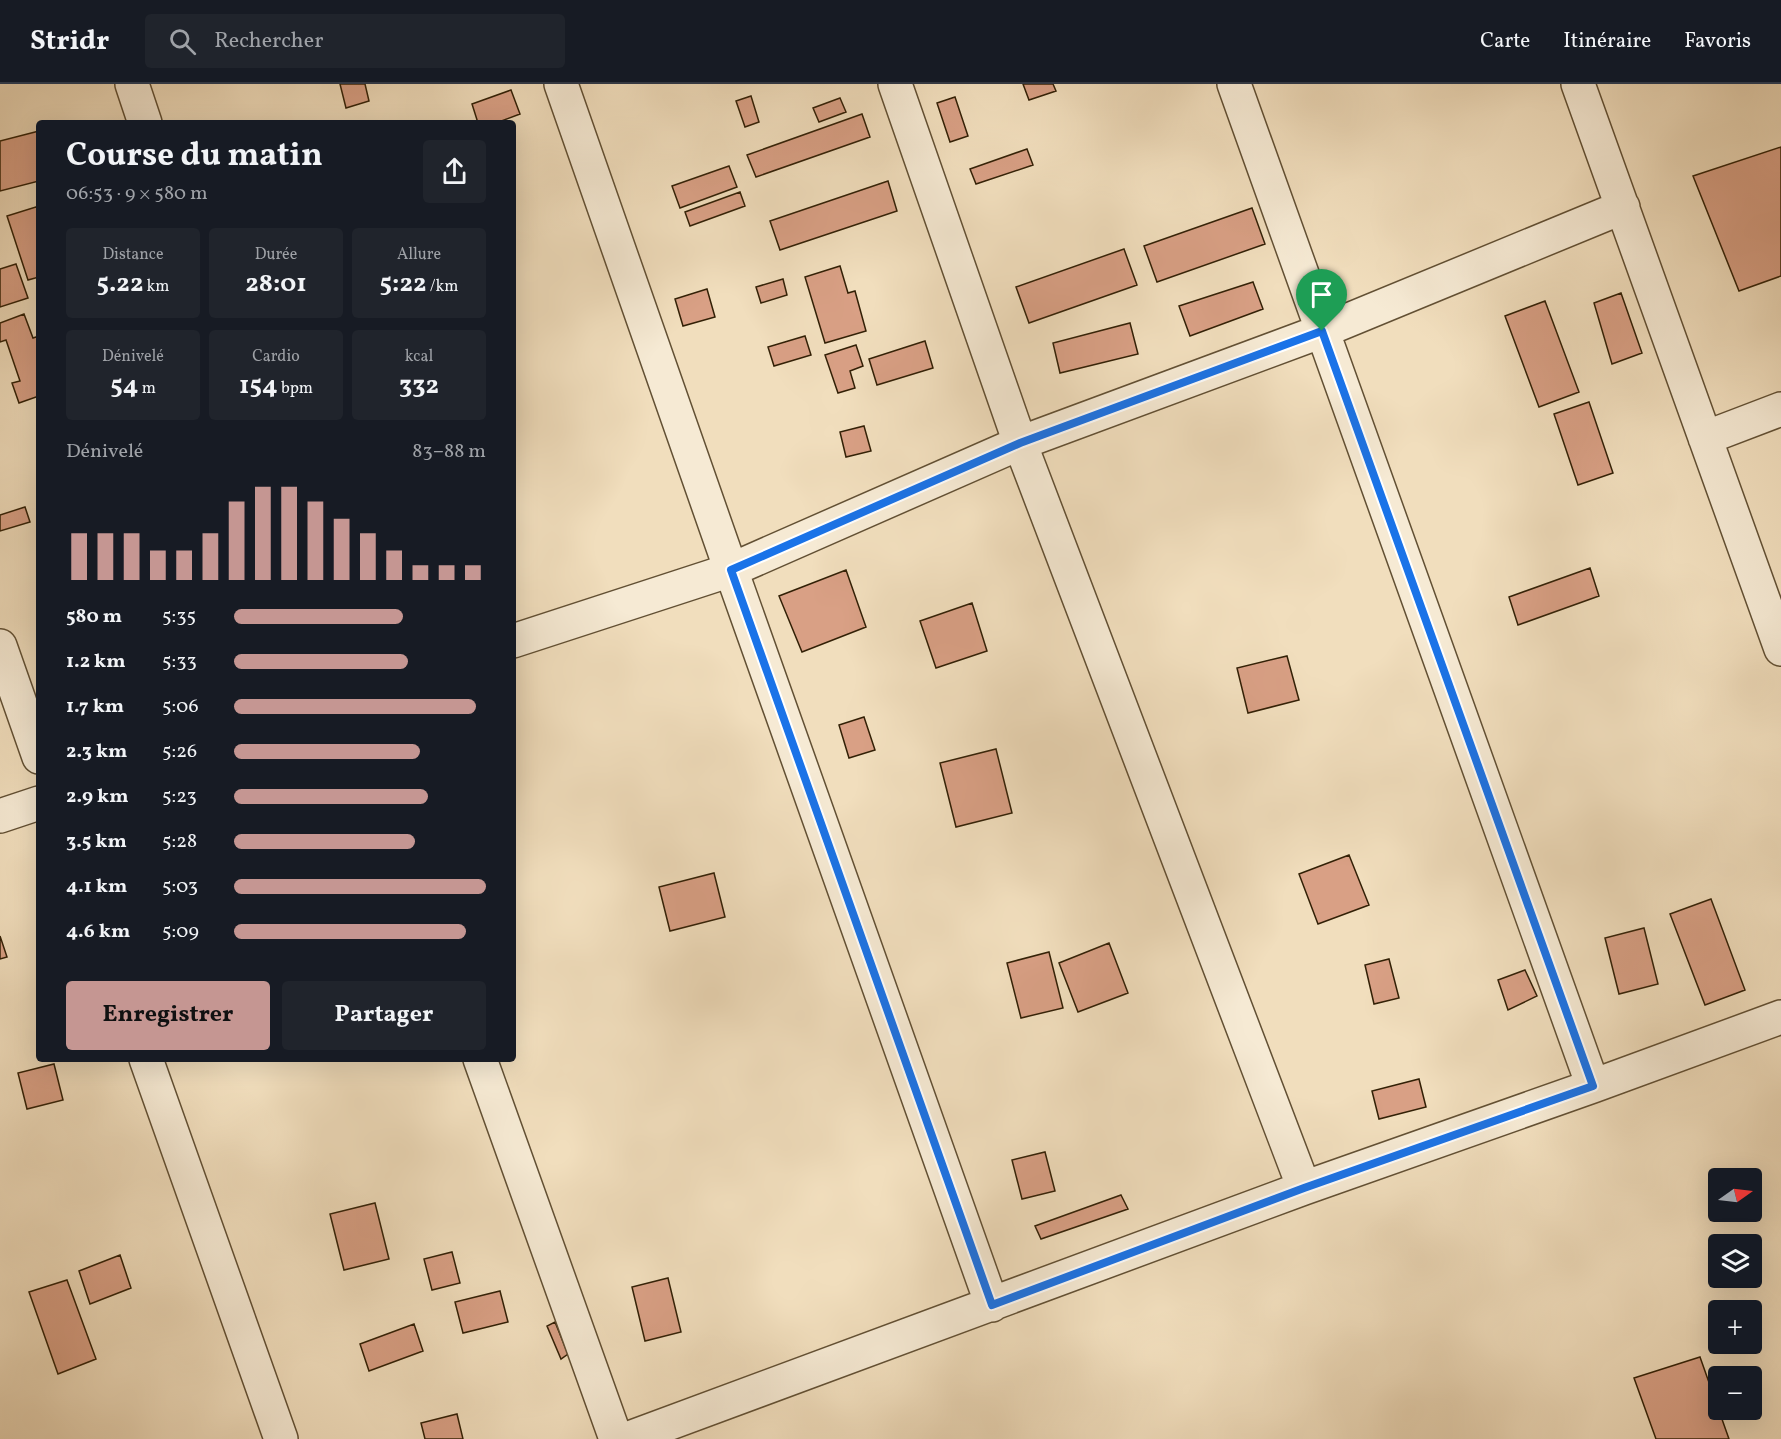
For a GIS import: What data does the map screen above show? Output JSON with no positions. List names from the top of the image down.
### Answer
{
  "north": "right",
  "page": {
    "header": "Stridr",
    "search": "Rechercher",
    "nav": ["Carte", "Itinéraire", "Favoris"],
    "heading": ["Course du matin", "06:53 · 9 × 580 m"],
    "stats": [
      ["Distance", "5.22 km"],
      ["Durée", "28:01"],
      ["Allure", "5:22 /km"],
      ["Dénivelé", "54 m"],
      ["Cardio", "154 bpm"],
      ["kcal", "332"]
    ],
    "chart": ["Dénivelé", "83–88 m"],
    "list": [
      {
        "name": "580 m",
        "note": "5:35"
      },
      {
        "name": "1.2 km",
        "note": "5:33"
      },
      {
        "name": "1.7 km",
        "note": "5:06"
      },
      {
        "name": "2.3 km",
        "note": "5:26"
      },
      {
        "name": "2.9 km",
        "note": "5:23"
      },
      {
        "name": "3.5 km",
        "note": "5:28"
      },
      {
        "name": "4.1 km",
        "note": "5:03"
      },
      {
        "name": "4.6 km",
        "note": "5:09"
      }
    ],
    "buttons": ["Enregistrer", "Partager"],
    "map_buttons": ["+", "−"]
  }
}
